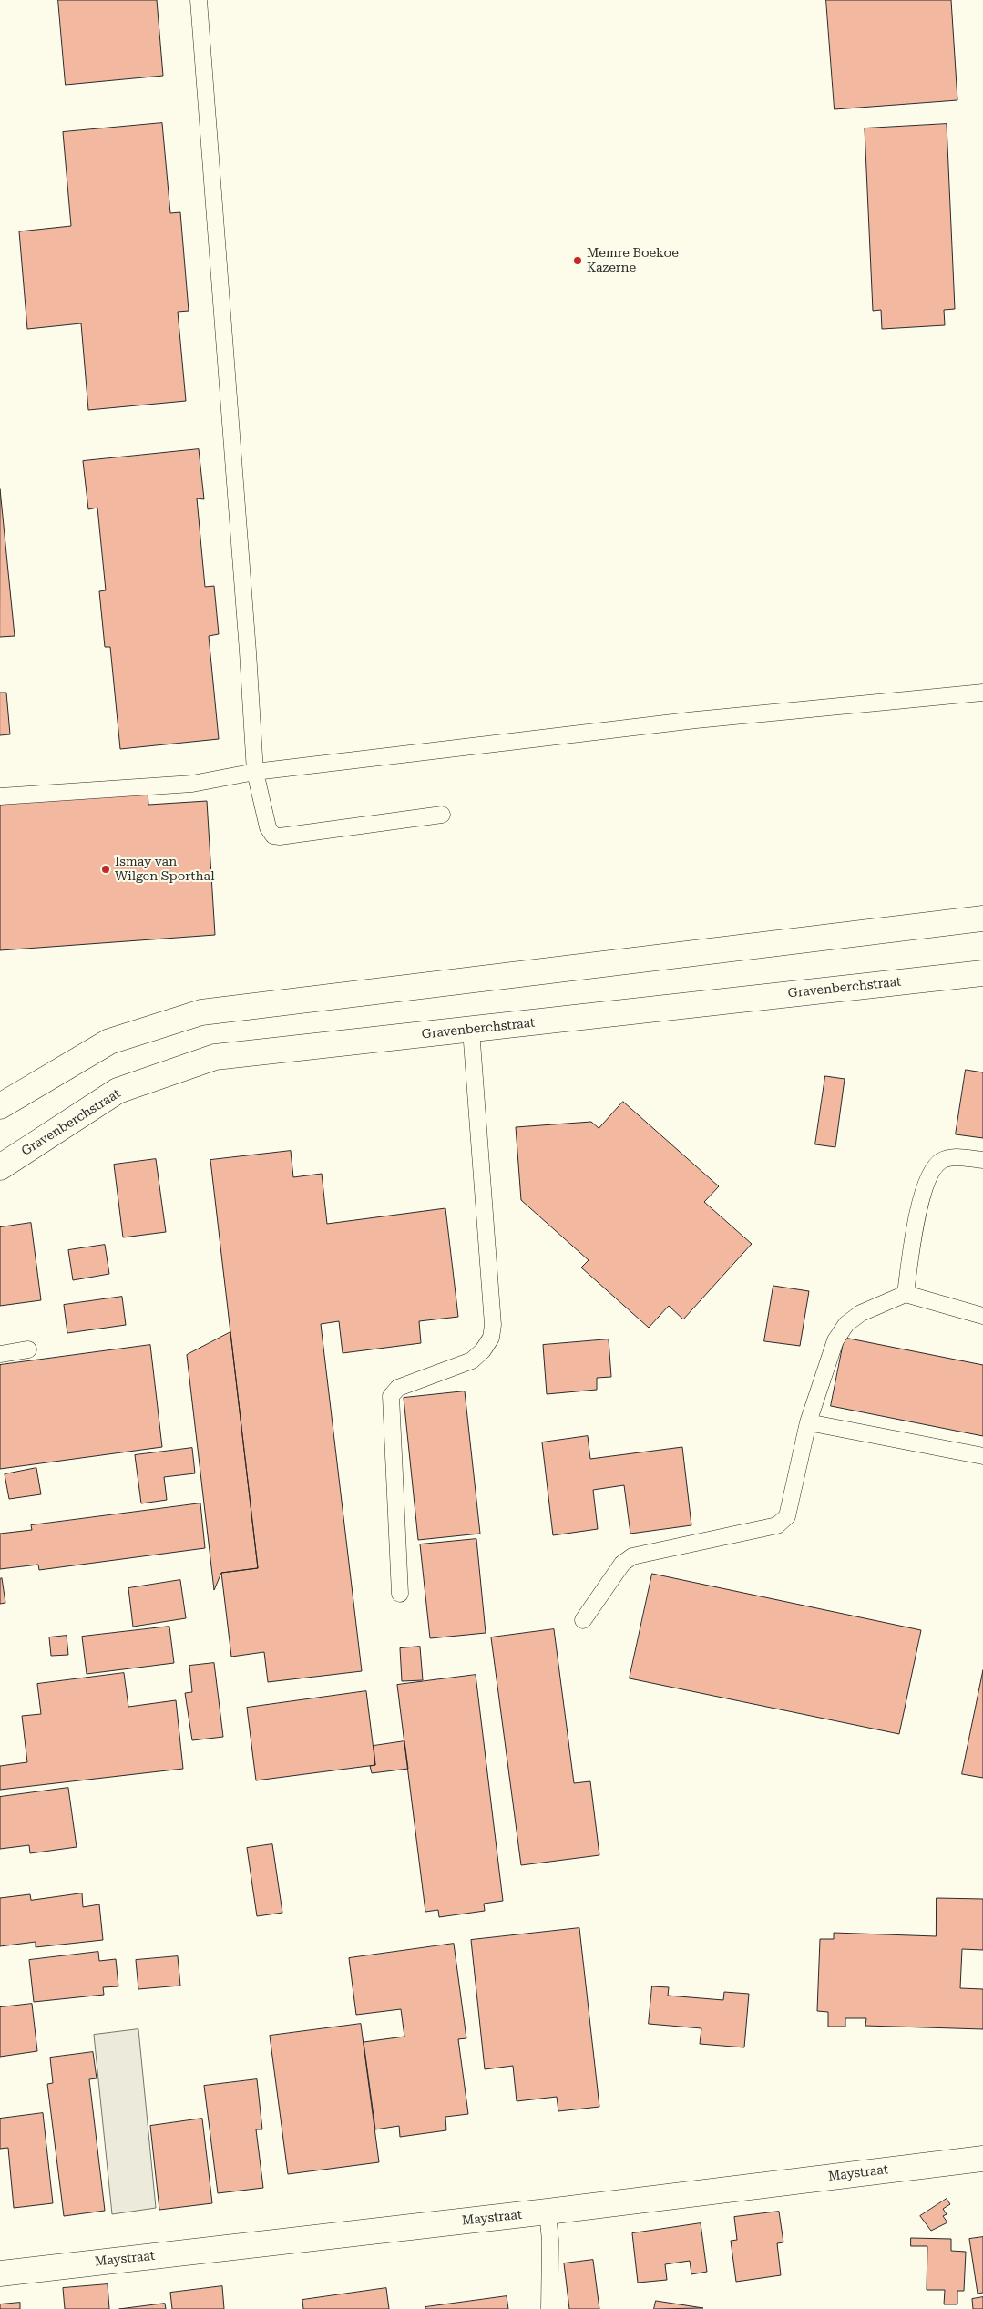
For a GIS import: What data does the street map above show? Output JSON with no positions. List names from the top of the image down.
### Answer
{
  "streets": {
    "street": ["Gravenberchstraat", "Maystraat"]
  },
  "places": ["Memre Boekoe Kazerne", "Ismay van Wilgen Sporthal"]
}
